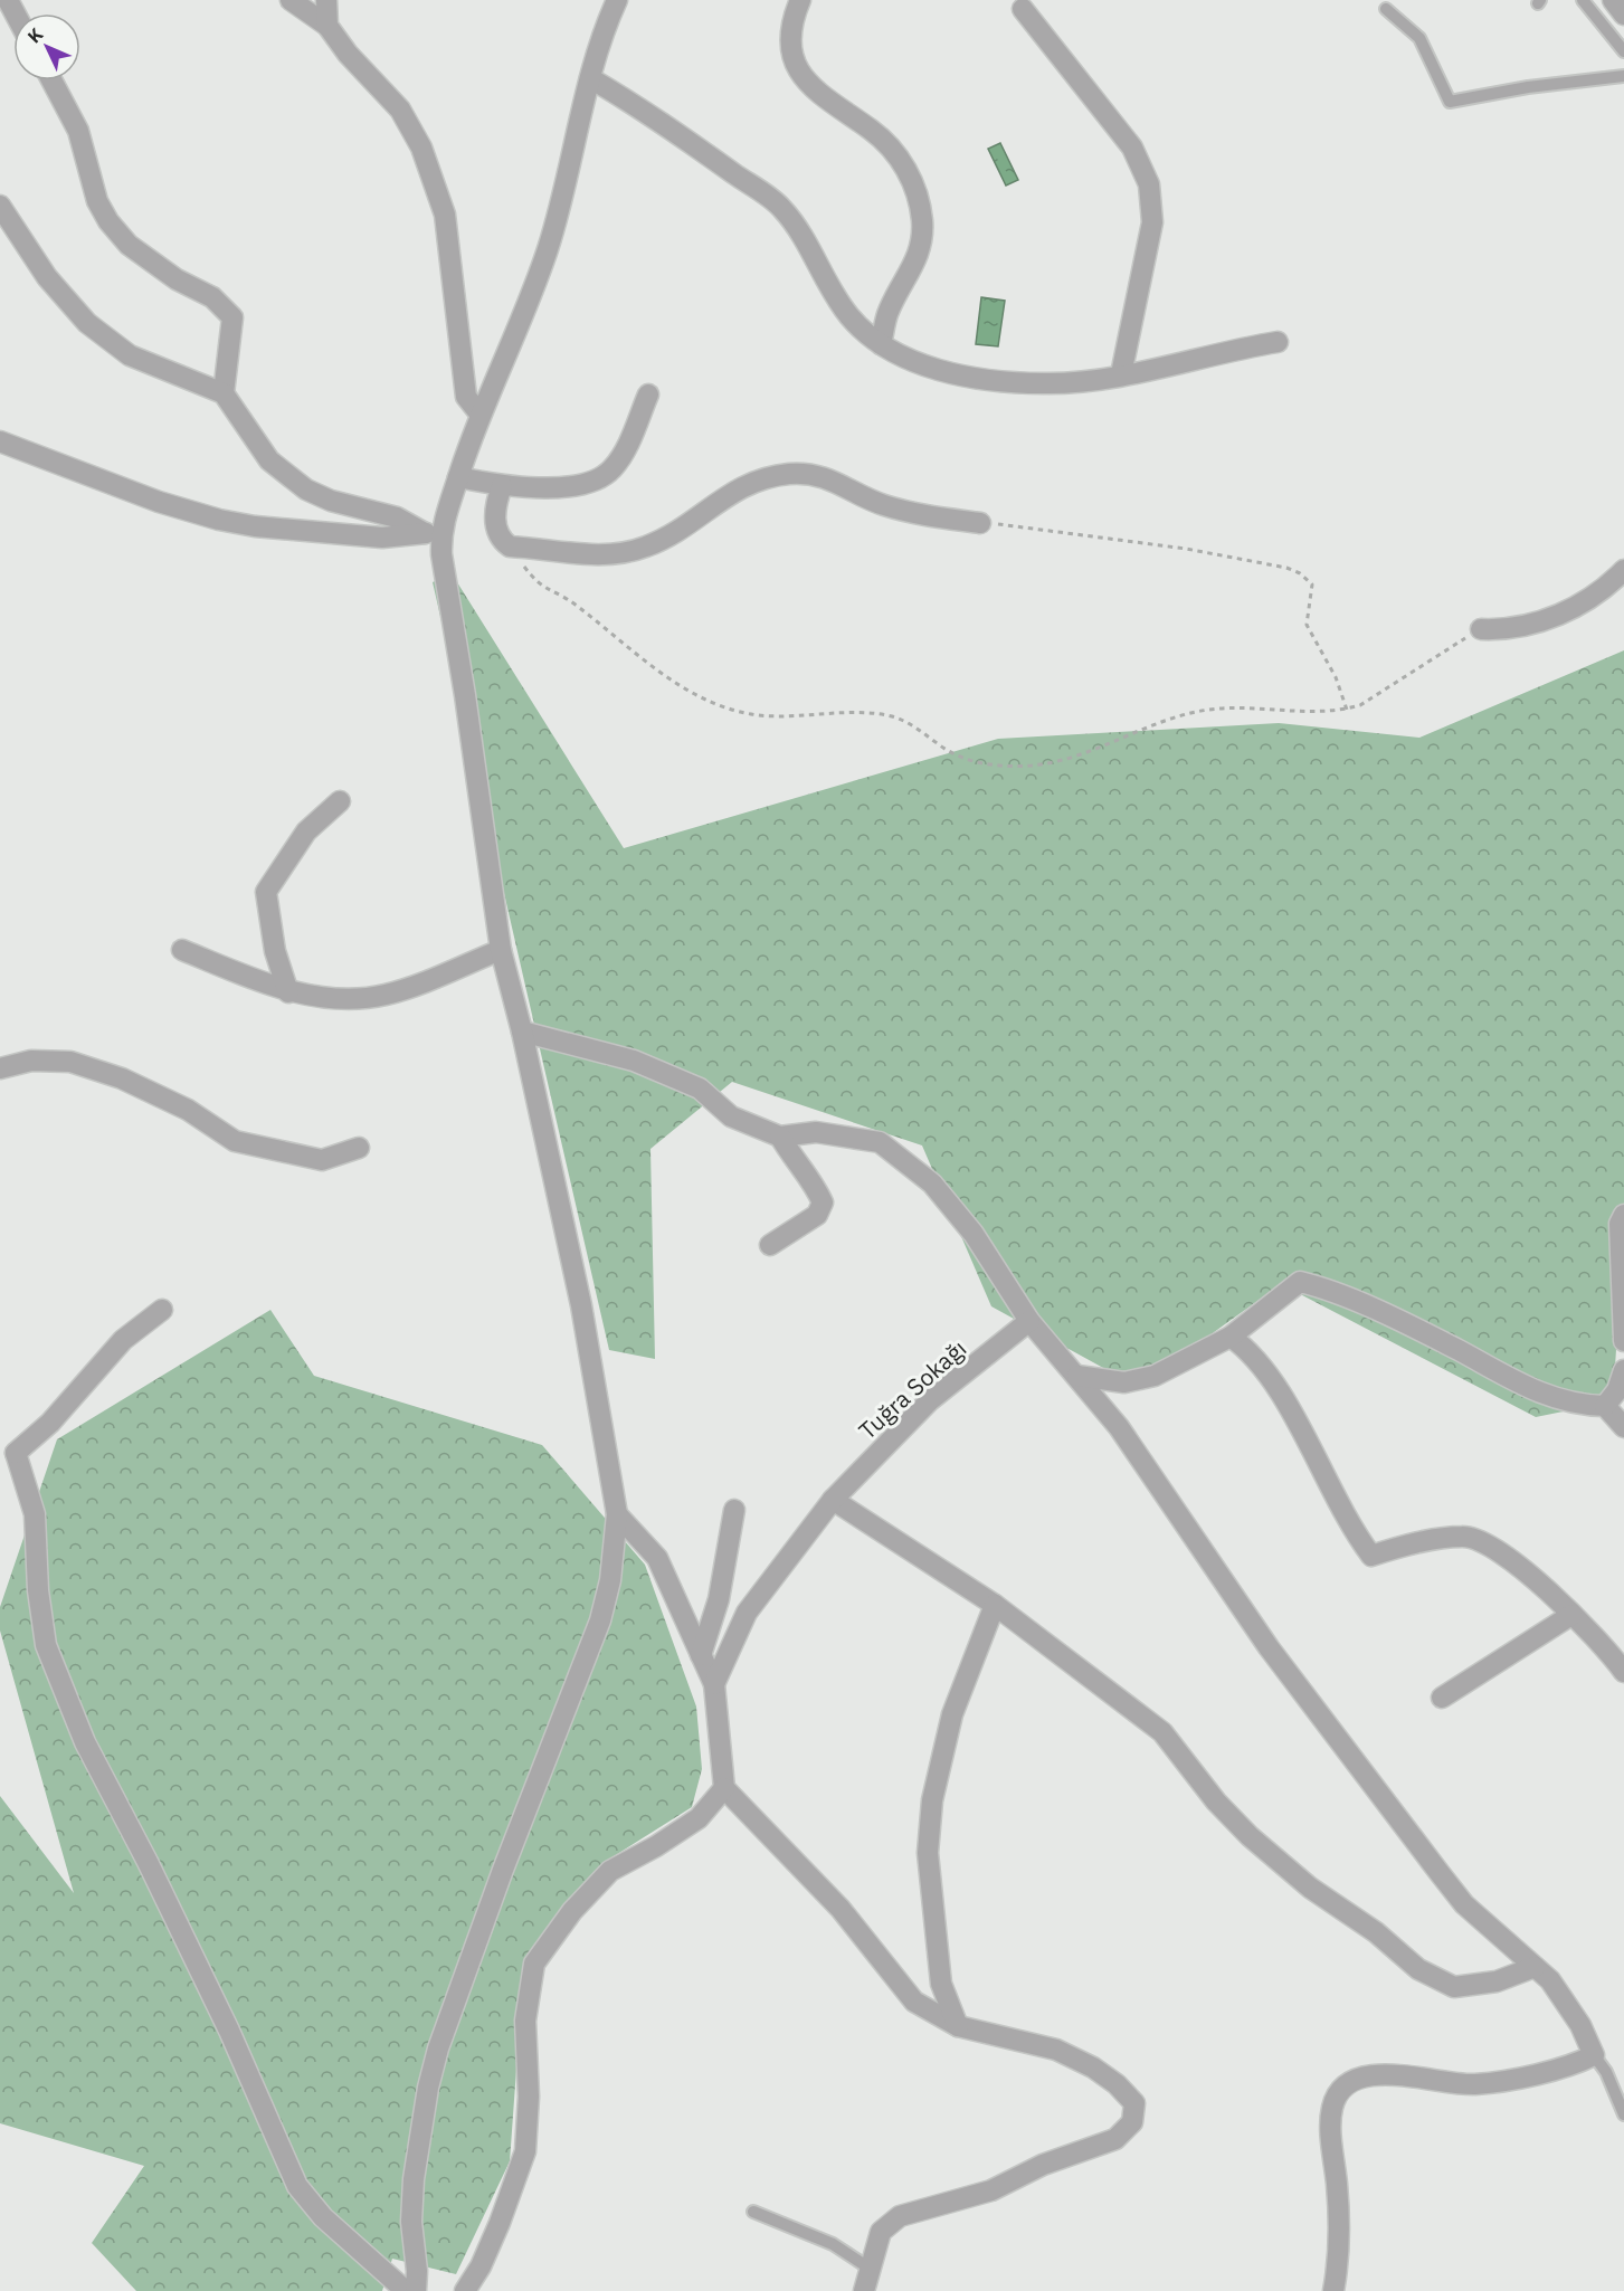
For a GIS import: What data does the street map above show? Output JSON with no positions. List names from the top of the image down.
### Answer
{
  "streets": {
    "street": ["Tuğra Sokağı"]
  },
  "north": "top left"
}
